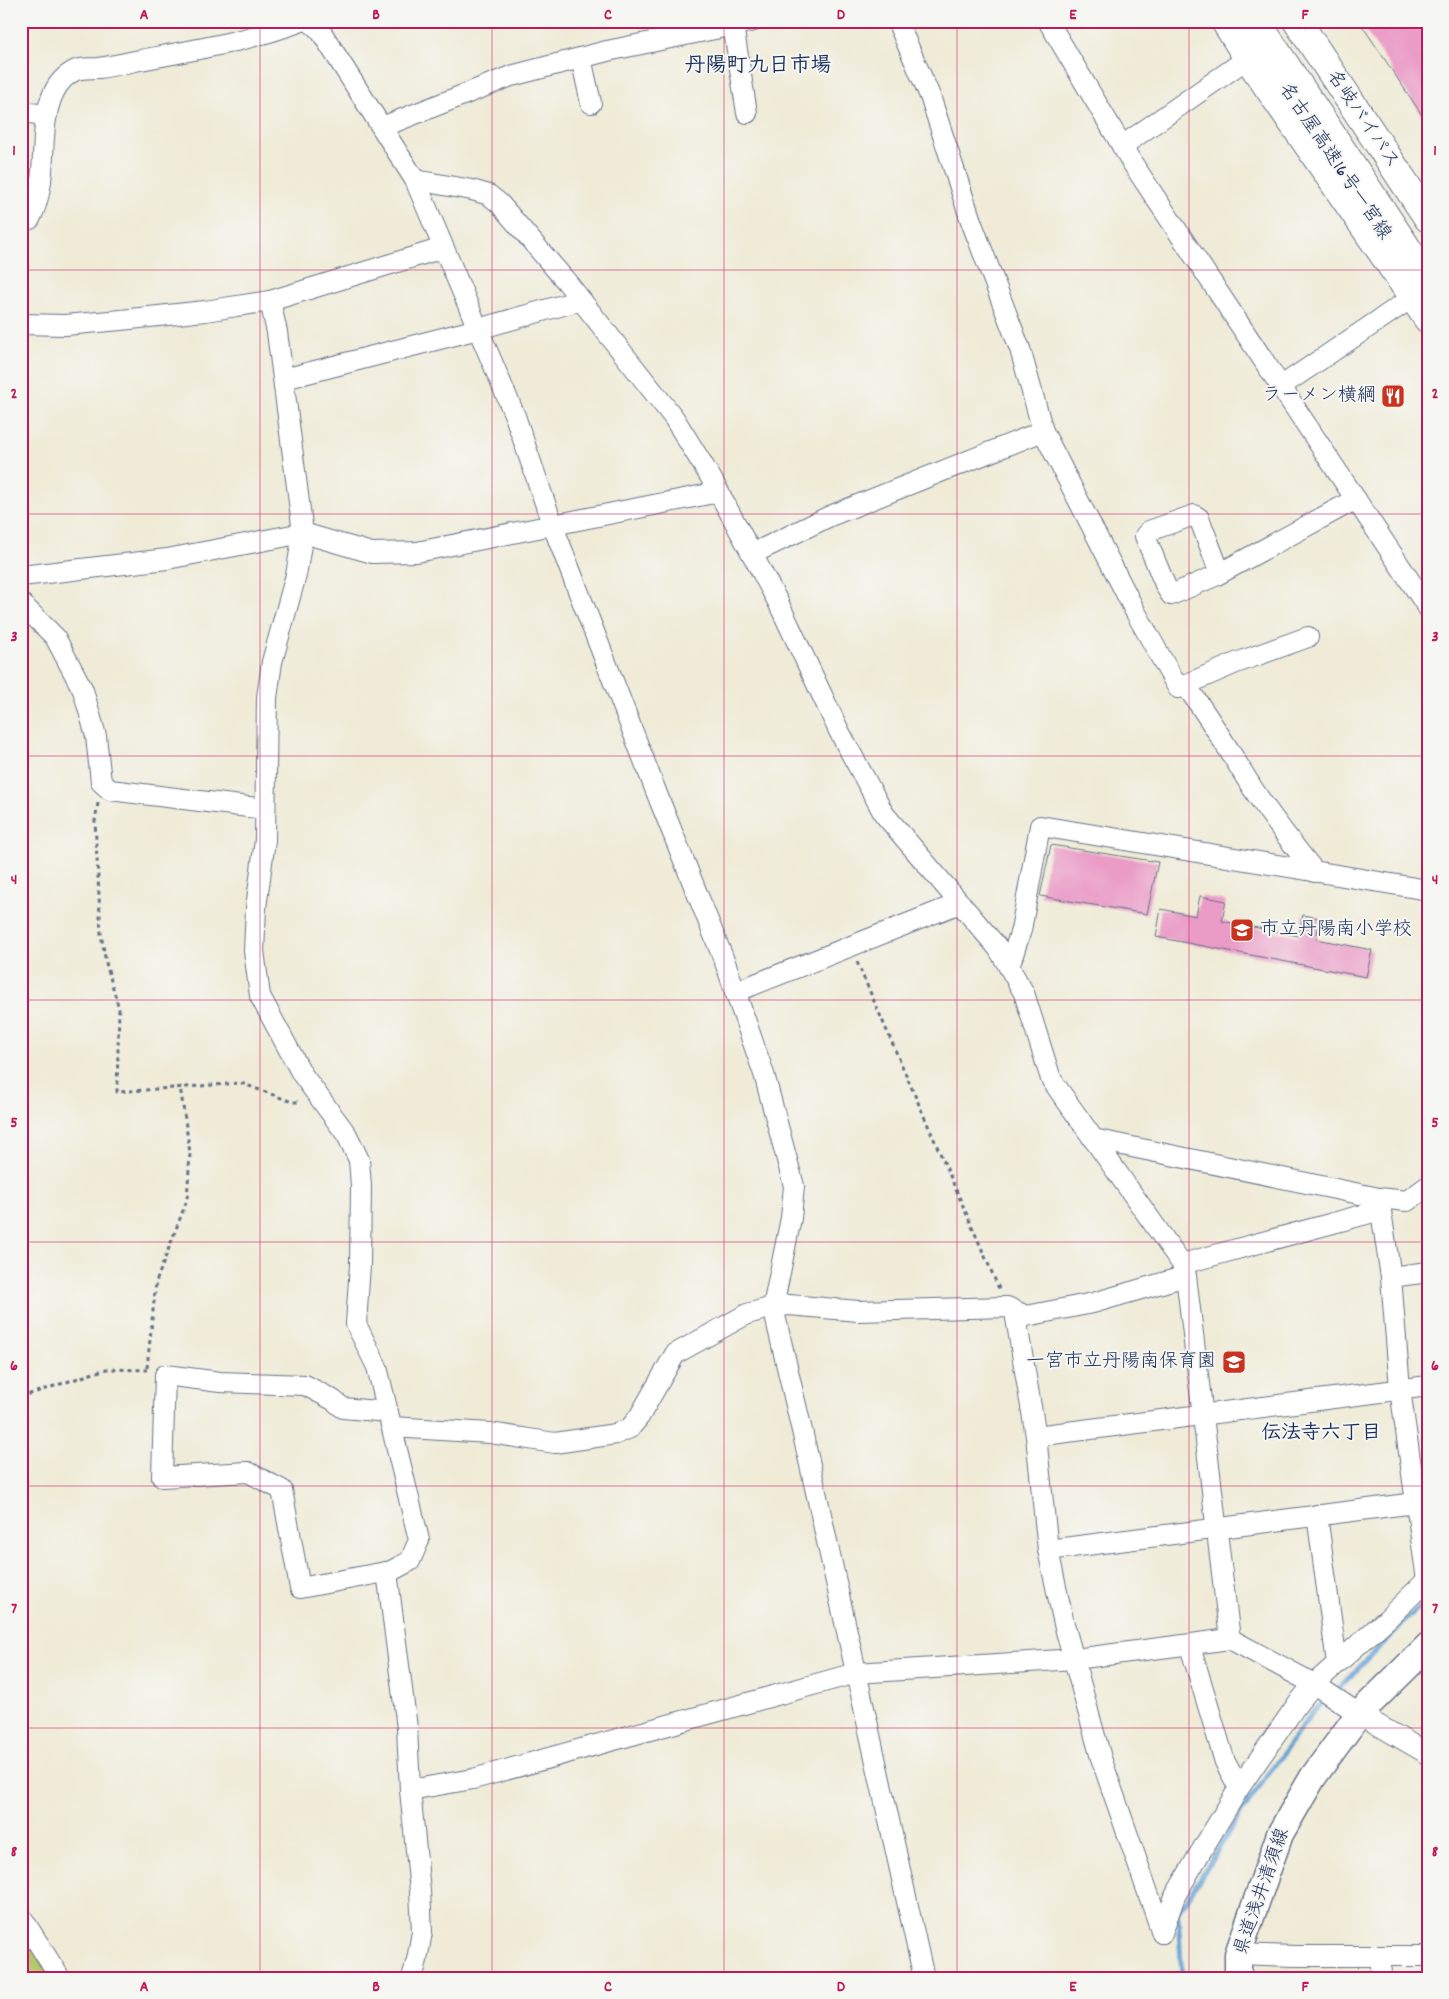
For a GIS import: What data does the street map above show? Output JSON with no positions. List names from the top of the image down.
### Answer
{
  "streets": {
    "highway": ["名岐バイパス", "名古屋高速16号一宮線"],
    "main road": ["県道浅井清須線"]
  },
  "districts": ["丹陽町九日市場", "伝法寺六丁目"],
  "places": {
    "restaurant": ["ラーメン横綱"],
    "school or university": ["市立丹陽南小学校", "一宮市立丹陽南保育園"]
  },
  "grid": {
    "columns": [
      "A",
      "B",
      "C",
      "D",
      "E",
      "F"
    ],
    "rows": [
      "1",
      "2",
      "3",
      "4",
      "5",
      "6",
      "7",
      "8"
    ]
  }
}
